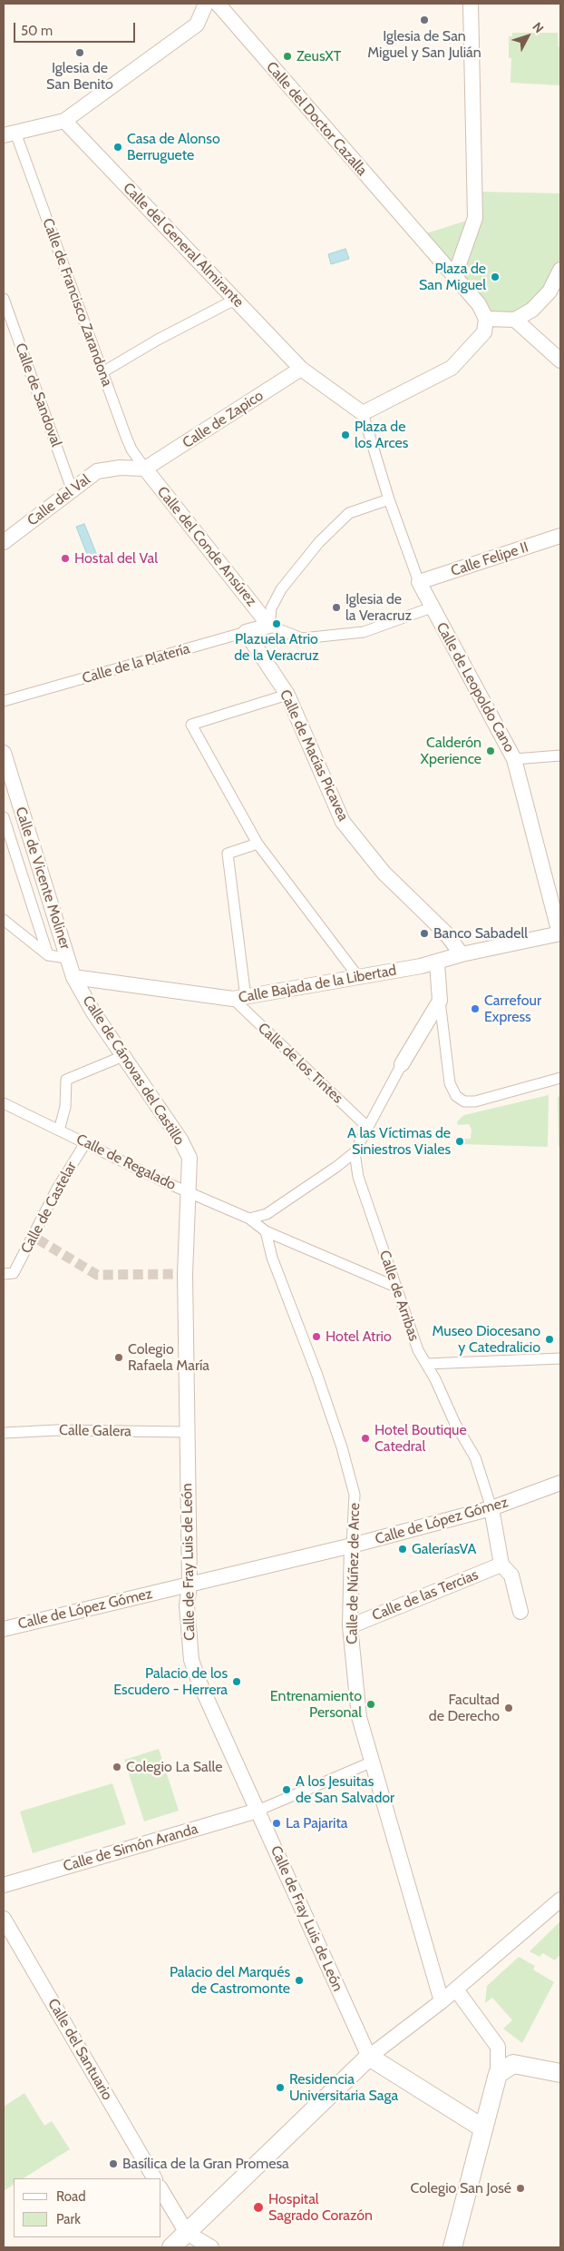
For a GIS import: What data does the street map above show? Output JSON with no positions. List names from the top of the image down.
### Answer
{
  "streets": {
    "street": [
      "Calle del Doctor Cazalla",
      "Calle del General Almirante",
      "Calle de Francisco Zarandona",
      "Calle de Sandoval",
      "Calle de Zapico",
      "Calle del Val",
      "Calle del Conde Ansúrez",
      "Calle Felipe II",
      "Calle de la Platería",
      "Calle de Leopoldo Cano",
      "Calle de Macías Picavea",
      "Calle de Vicente Moliner",
      "Calle Bajada de la Libertad",
      "Calle de los Tintes",
      "Calle de Cánovas del Castillo",
      "Calle de Regalado",
      "Calle de Castelar",
      "Calle de Arribas",
      "Calle Galera",
      "Calle de López Gómez",
      "Calle de Fray Luis de León",
      "Calle de Núñez de Arce",
      "Calle de las Tercias",
      "Calle de Simón Aranda",
      "Calle del Santuario"
    ]
  },
  "crossings": [
    ["Calle del General Almirante", "Calle de Zapico"],
    ["Calle de Francisco Zarandona", "Calle de Zapico"],
    ["Calle de Francisco Zarandona", "Calle del Val"],
    ["Calle de Francisco Zarandona", "Calle del Conde Ansúrez"],
    ["Calle de Sandoval", "Calle del Val"],
    ["Calle de Zapico", "Calle del Val"],
    ["Calle de Zapico", "Calle del Conde Ansúrez"],
    ["Calle del Val", "Calle del Conde Ansúrez"],
    ["Calle del Conde Ansúrez", "Calle de la Platería"],
    ["Calle Felipe II", "Calle de Leopoldo Cano"],
    ["Calle de la Platería", "Calle de Macías Picavea"],
    ["Calle de Leopoldo Cano", "Calle Bajada de la Libertad"],
    ["Calle de Macías Picavea", "Calle Bajada de la Libertad"],
    ["Calle de Vicente Moliner", "Calle Bajada de la Libertad"],
    ["Calle de Vicente Moliner", "Calle de Cánovas del Castillo"],
    ["Calle Bajada de la Libertad", "Calle de los Tintes"],
    ["Calle Bajada de la Libertad", "Calle de Cánovas del Castillo"],
    ["Calle de Cánovas del Castillo", "Calle de Regalado"],
    ["Calle de Cánovas del Castillo", "Calle de Fray Luis de León"],
    ["Calle de Regalado", "Calle de Castelar"],
    ["Calle de Regalado", "Calle de Arribas"],
    ["Calle de Regalado", "Calle de Fray Luis de León"],
    ["Calle de Regalado", "Calle de Núñez de Arce"],
    ["Calle de Arribas", "Calle de López Gómez"],
    ["Calle Galera", "Calle de Fray Luis de León"],
    ["Calle de López Gómez", "Calle de Fray Luis de León"],
    ["Calle de López Gómez", "Calle de Núñez de Arce"],
    ["Calle de Fray Luis de León", "Calle de Simón Aranda"],
    ["Calle de Núñez de Arce", "Calle de las Tercias"]
  ],
  "places": [
    "Iglesia de San Miguel y San Julián",
    "Iglesia de San Benito",
    "ZeusXT",
    "Casa de Alonso Berruguete",
    "Plaza de San Miguel",
    "Plaza de los Arces",
    "Hostal del Val",
    "Iglesia de la Veracruz",
    "Plazuela Atrio de la Veracruz",
    "Calderón Xperience",
    "Banco Sabadell",
    "Carrefour Express",
    "A las Víctimas de Siniestros Viales",
    "Hotel Atrio",
    "Museo Diocesano y Catedralicio",
    "Colegio Rafaela María",
    "Hotel Boutique Catedral",
    "GaleríasVA",
    "Palacio de los Escudero - Herrera",
    "Entrenamiento Personal",
    "Facultad de Derecho",
    "Colegio La Salle",
    "A los Jesuitas de San Salvador",
    "La Pajarita",
    "Palacio del Marqués de Castromonte",
    "Residencia Universitaria Saga",
    "Basílica de la Gran Promesa",
    "Colegio San José",
    "Hospital Sagrado Corazón"
  ],
  "legend": ["Road", "Park"],
  "scale_bar": "50 m",
  "north": "top right"
}
